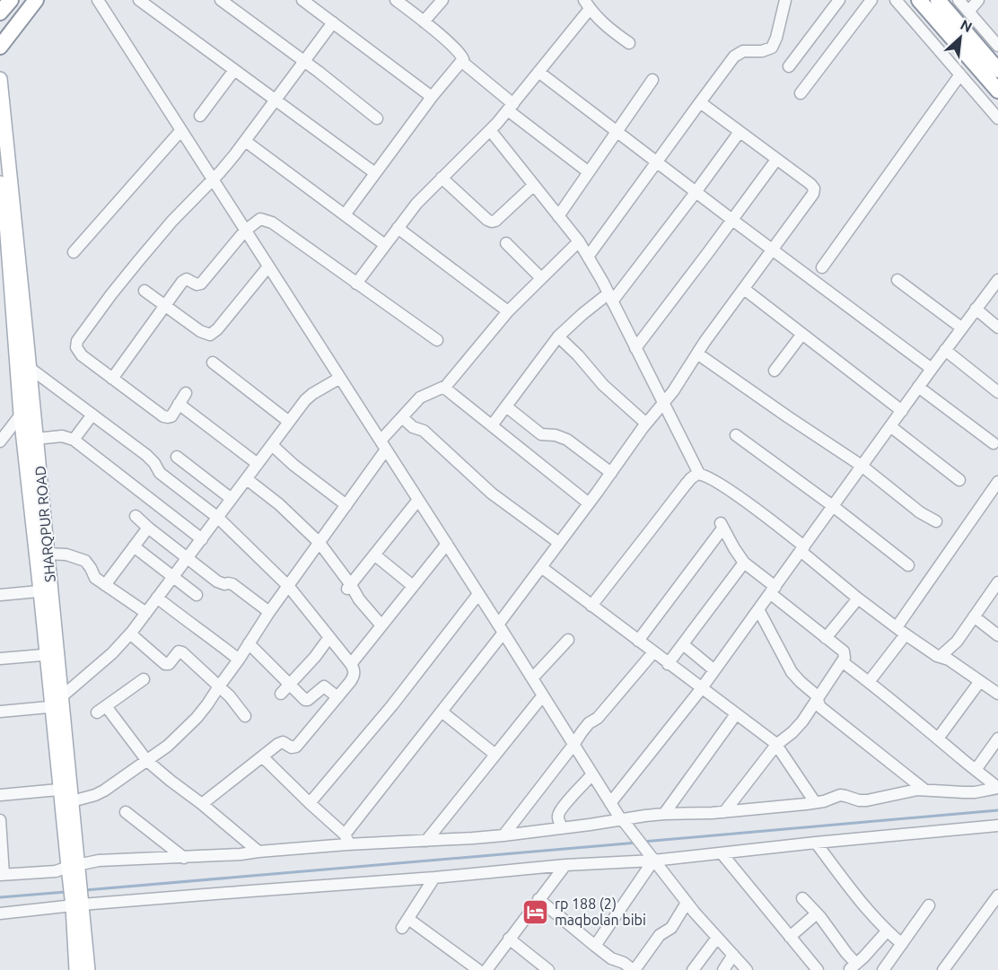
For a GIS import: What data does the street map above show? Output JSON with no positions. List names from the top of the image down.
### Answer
{
  "streets": {
    "main road": ["SHARQPUR ROAD"]
  },
  "places": {
    "hotel": ["rp 188 (2) maqbolan bibi"]
  },
  "north": "top right"
}
